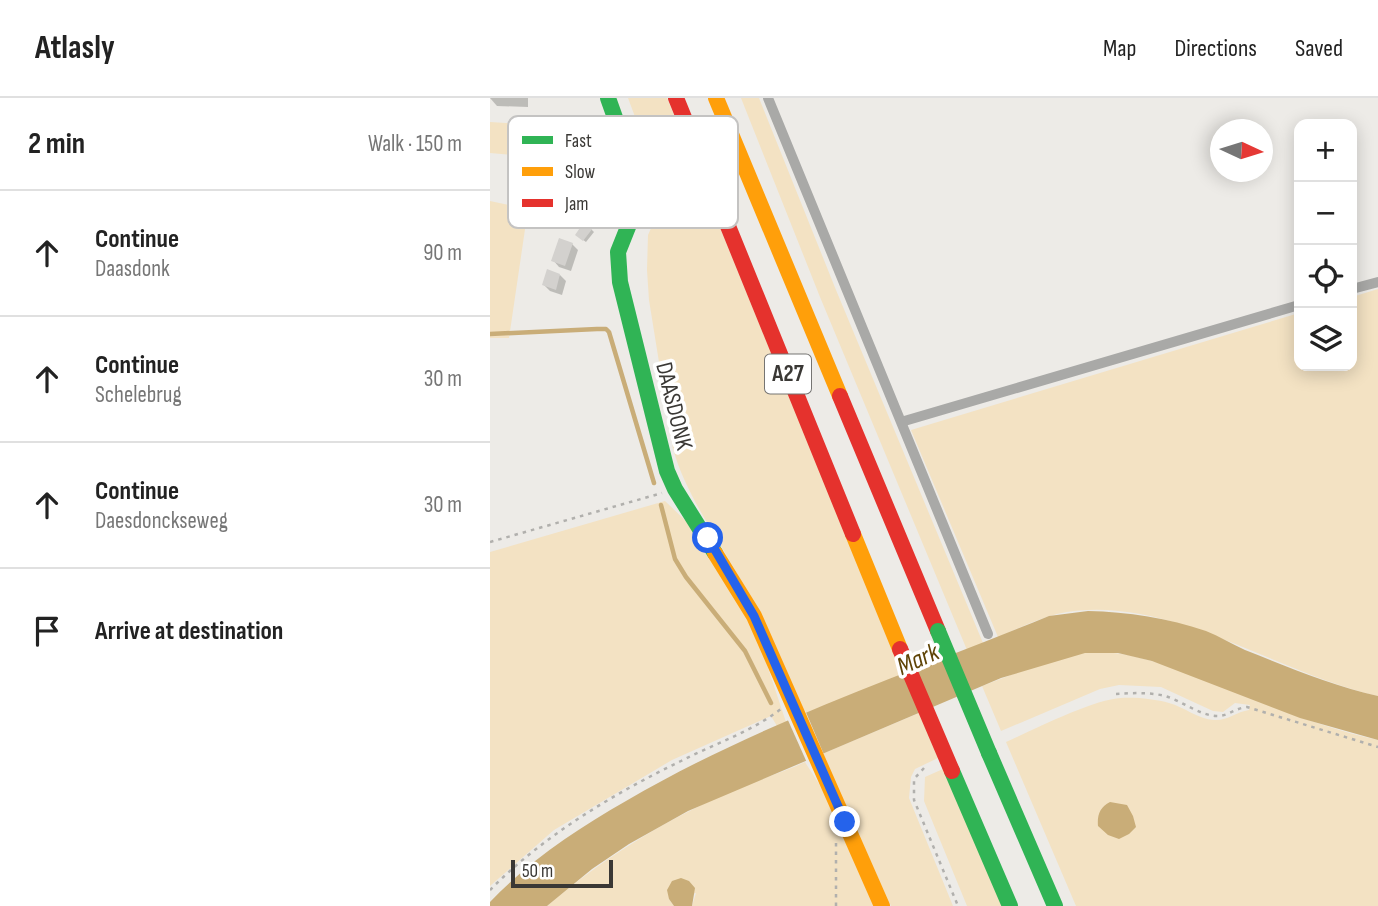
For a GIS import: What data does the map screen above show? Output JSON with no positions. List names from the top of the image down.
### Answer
{
  "streets": {
    "main road": ["A27", "DAASDONK"]
  },
  "water": ["Mark"],
  "legend": ["Fast", "Slow", "Jam"],
  "scale_bar": "50 m",
  "north": "right",
  "page": {
    "header": "Atlasly",
    "nav": ["Map", "Directions", "Saved"],
    "heading": ["2 min", "Walk · 150 m"],
    "map_buttons": ["+", "−"],
    "list": [
      ["Continue", "Daasdonk", "90 m"],
      ["Continue", "Schelebrug", "30 m"],
      ["Continue", "Daesdonckseweg", "30 m"],
      "Arrive at destination"
    ],
    "scale": "50 m"
  }
}
